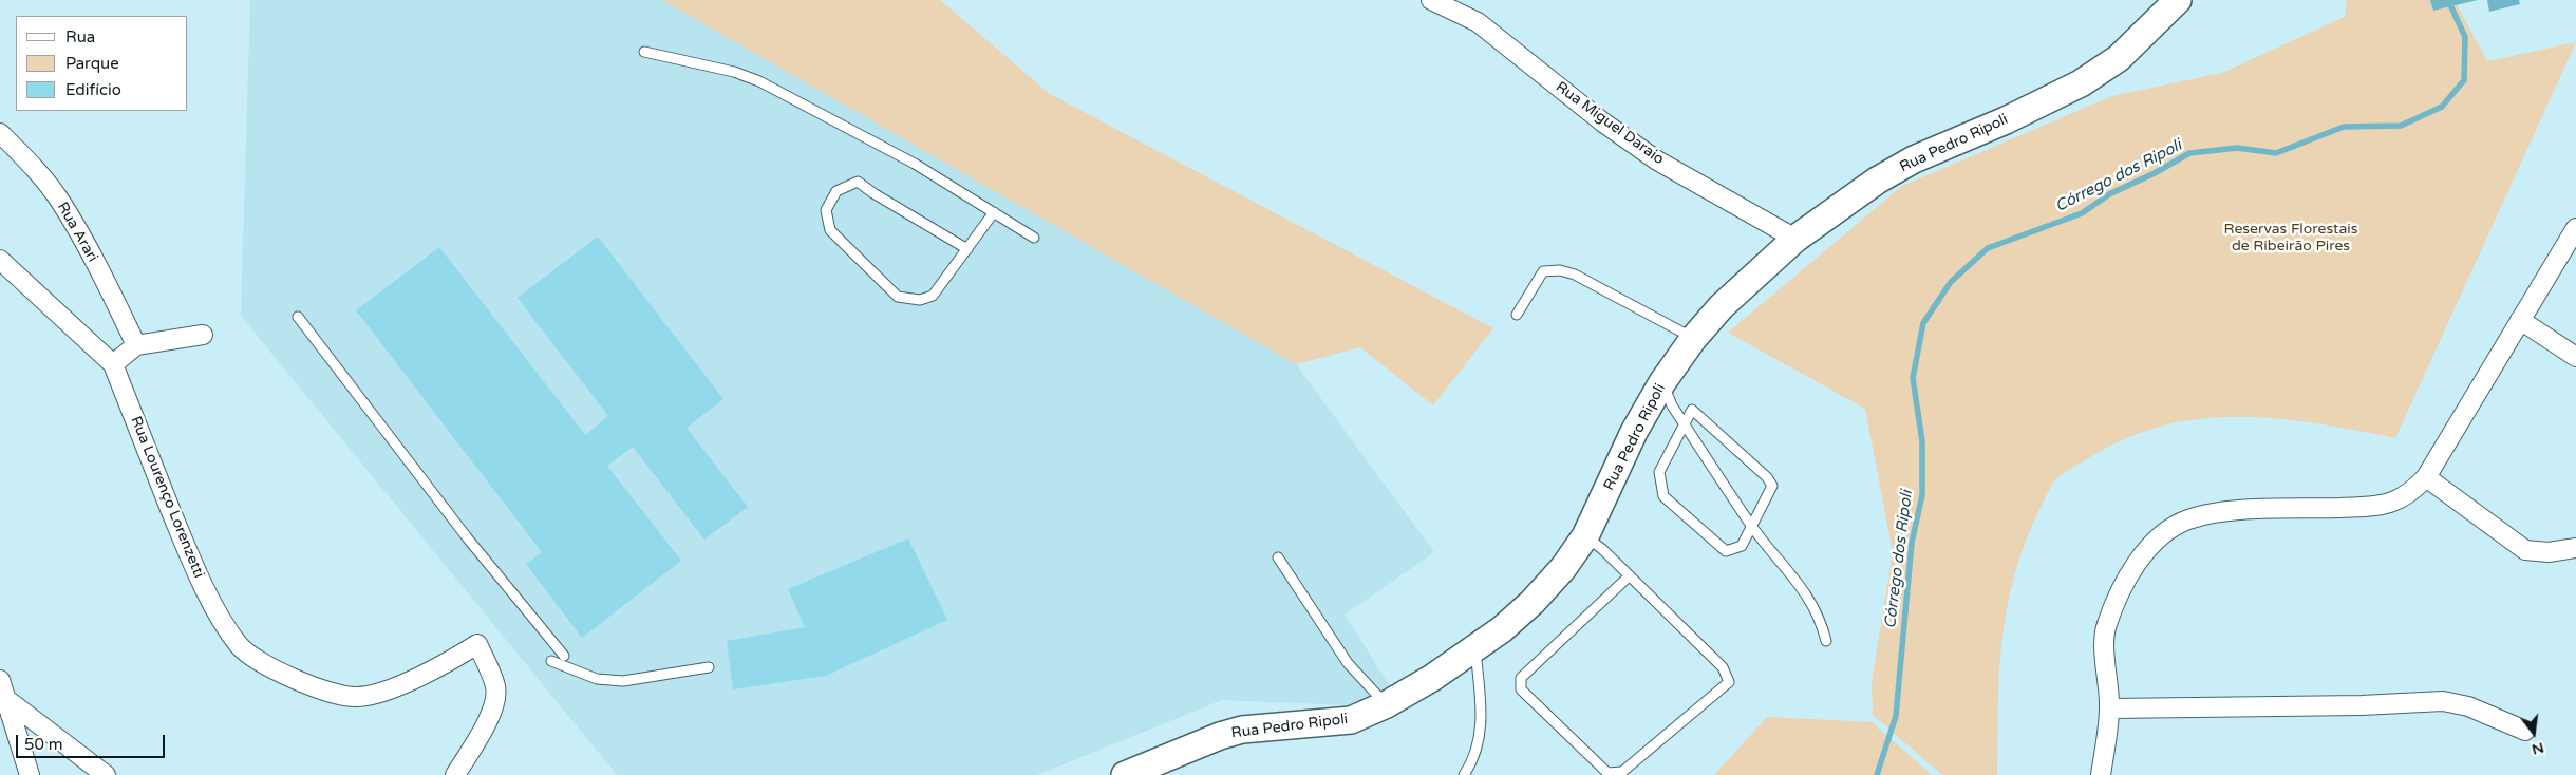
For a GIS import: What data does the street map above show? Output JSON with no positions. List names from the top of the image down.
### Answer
{
  "streets": {
    "street": [
      "Rua Miguel Daraio",
      "Rua Pedro Ripoli",
      "Rua Arari",
      "Rua Lourenço Lorenzetti"
    ]
  },
  "crossings": [
    ["Rua Miguel Daraio", "Rua Pedro Ripoli"]
  ],
  "water": ["Córrego dos Ripoli"],
  "parks": ["Reservas Florestais de Ribeirão Pires"],
  "legend": ["Rua", "Parque", "Edifício"],
  "scale_bar": "50 m",
  "north": "bottom"
}
